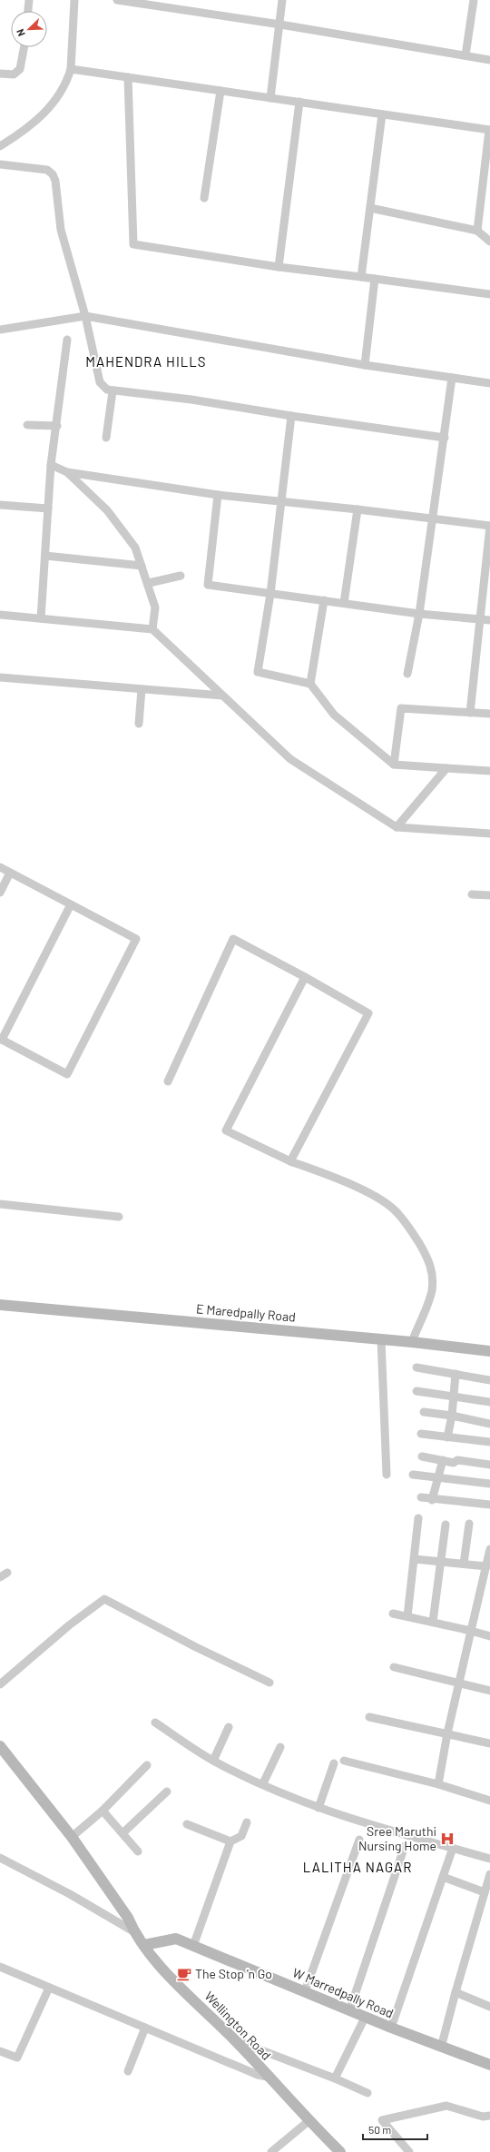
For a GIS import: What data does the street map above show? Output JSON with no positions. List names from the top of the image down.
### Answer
{
  "streets": {
    "main road": ["E Maredpally Road", "W Marredpally Road", "Wellington Road"]
  },
  "crossings": [
    ["W Marredpally Road", "Wellington Road"]
  ],
  "districts": ["MAHENDRA HILLS", "LALITHA NAGAR"],
  "places": {
    "hospital": ["Sree Maruthi Nursing Home"],
    "cafe": ["The Stop 'n Go"]
  },
  "scale_bar": "50 m",
  "north": "bottom left"
}
